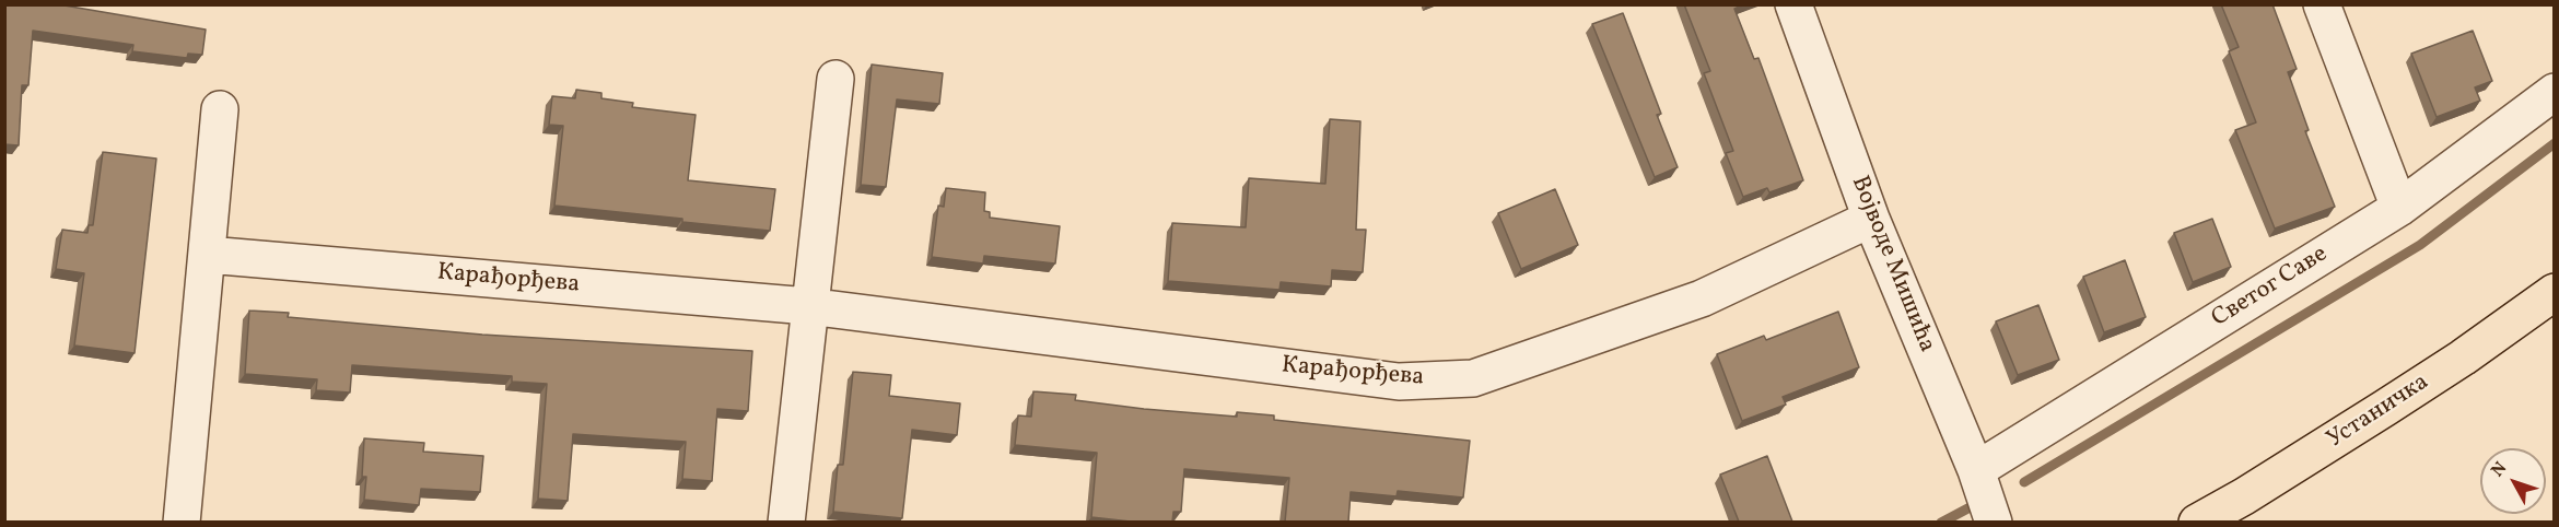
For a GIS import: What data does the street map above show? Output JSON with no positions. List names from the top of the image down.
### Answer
{
  "streets": {
    "main road": ["Устаничка"],
    "street": ["Војводе Мишића", "Карађорђева", "Светог Саве"]
  },
  "crossings": [
    ["Војводе Мишића", "Карађорђева"],
    ["Војводе Мишића", "Светог Саве"]
  ],
  "north": "top left"
}
